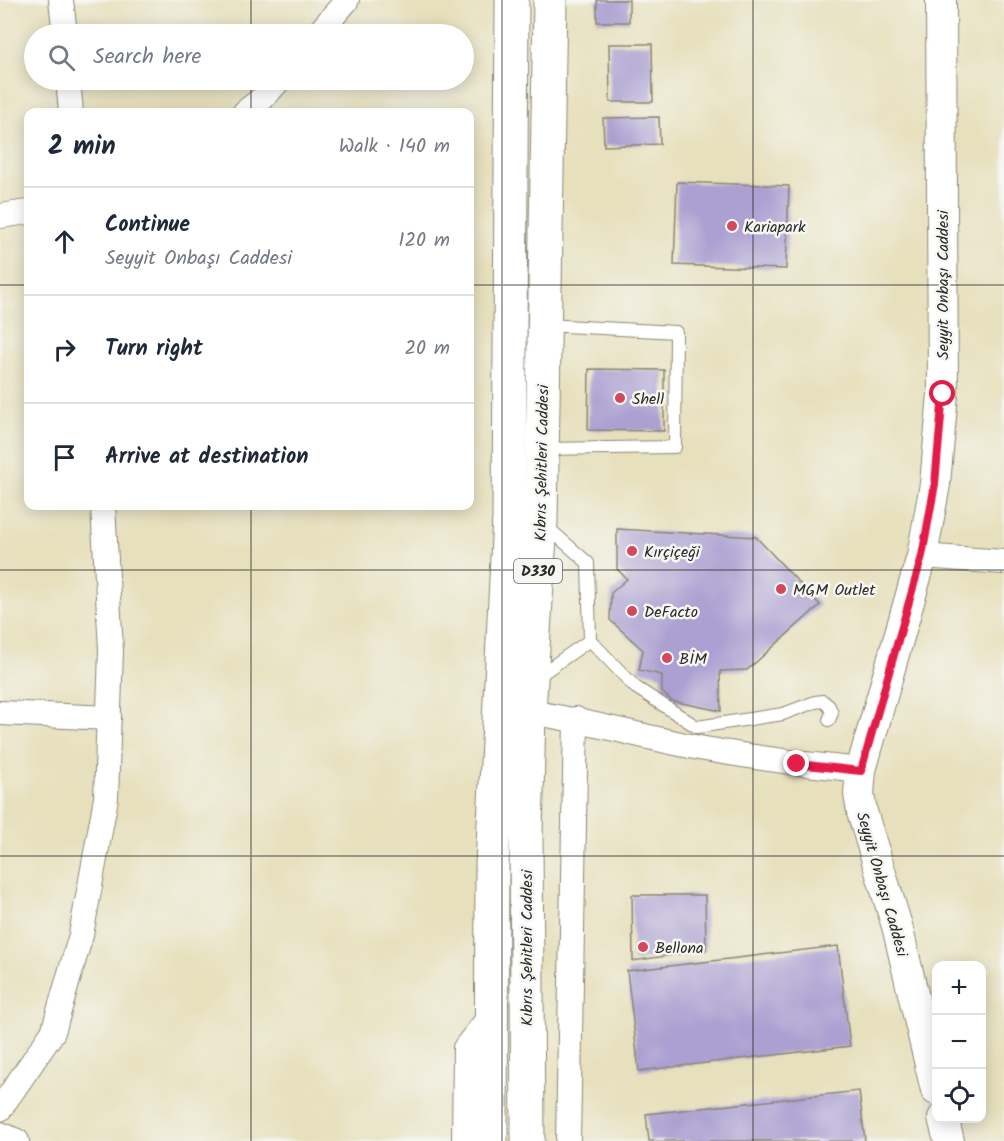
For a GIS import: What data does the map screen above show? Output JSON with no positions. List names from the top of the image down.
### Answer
{
  "streets": {
    "highway": ["Kıbrıs Şehitleri Caddesi", "D330"],
    "street": ["Seyyit Onbaşı Caddesi"]
  },
  "places": [
    "Kariapark",
    "Shell",
    "Kırçiçeği",
    "MGM Outlet",
    "DeFacto",
    "BİM",
    "Bellona"
  ],
  "page": {
    "search": "Search here",
    "heading": ["2 min", "Walk · 140 m"],
    "list": [
      ["Continue", "Seyyit Onbaşı Caddesi", "120 m"],
      ["Turn right", "20 m"],
      "Arrive at destination"
    ],
    "map_buttons": ["+", "−"]
  }
}
